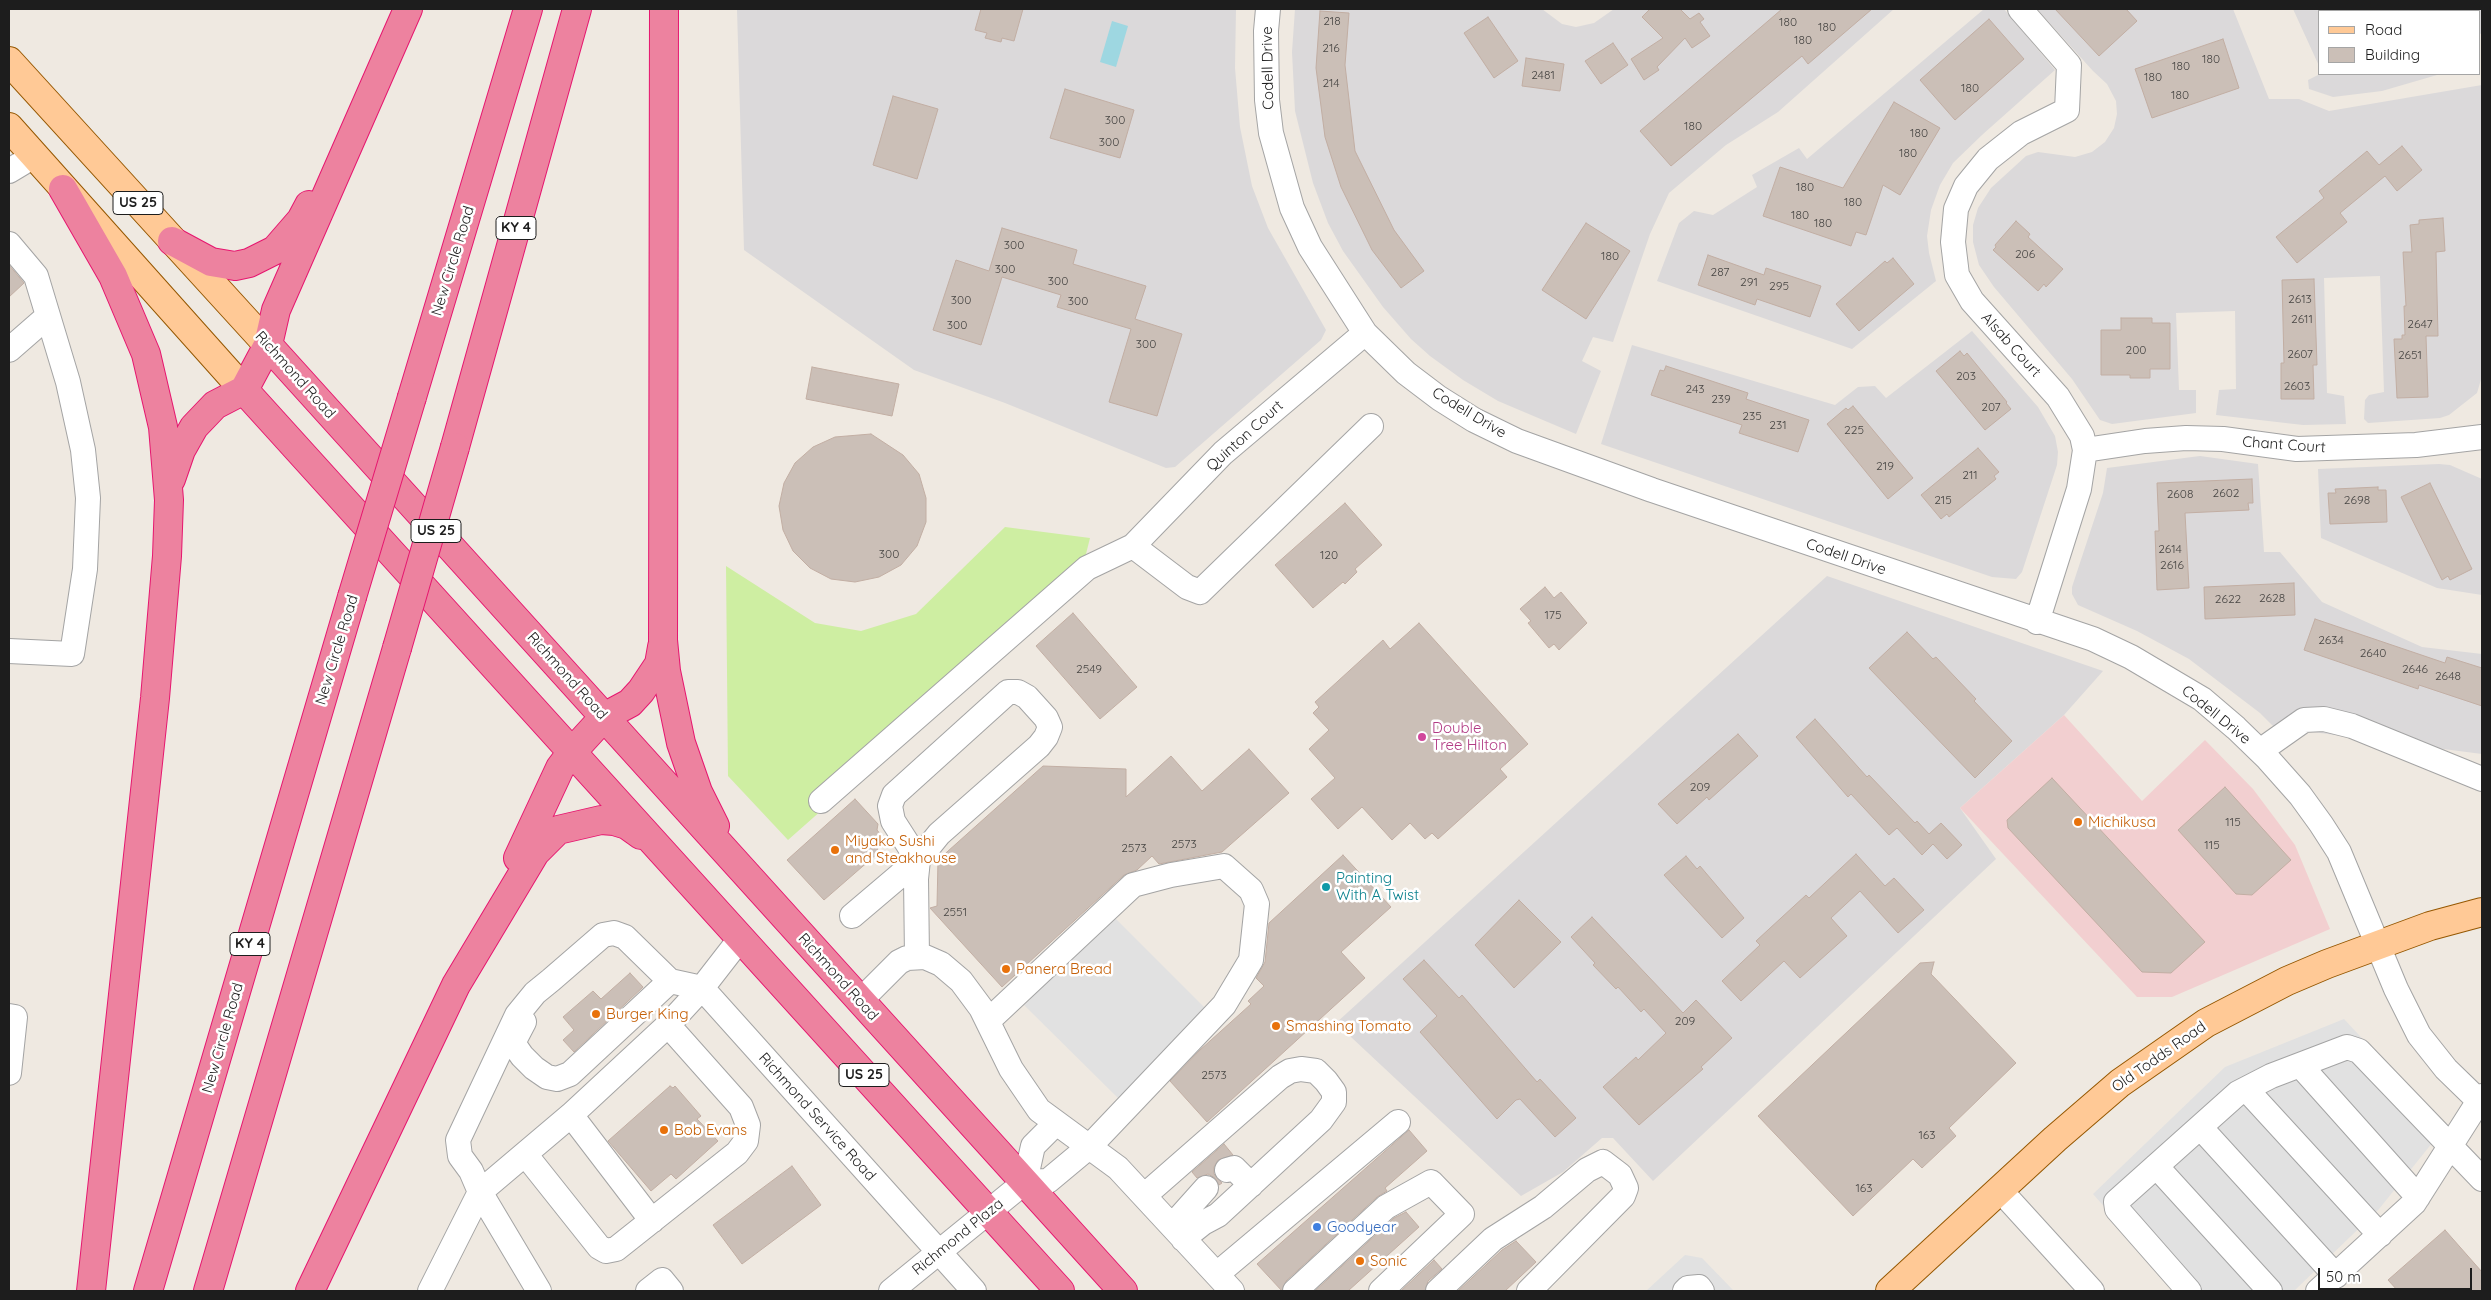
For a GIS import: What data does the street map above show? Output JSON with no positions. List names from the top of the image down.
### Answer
{
  "streets": {
    "highway": [
      "US 25",
      "KY 4",
      "New Circle Road",
      "Richmond Road"
    ],
    "main road": ["Old Todds Road"],
    "street": [
      "Codell Drive",
      "Alsab Court",
      "Quinton Court",
      "Chant Court",
      "Richmond Service Road",
      "Richmond Plaza"
    ]
  },
  "crossings": [
    ["Codell Drive", "Quinton Court"],
    ["Codell Drive", "Old Todds Road"],
    ["US 25", "Richmond Plaza"],
    ["Alsab Court", "Chant Court"],
    ["Richmond Road", "Richmond Plaza"],
    ["Richmond Service Road", "Richmond Plaza"]
  ],
  "places": [
    "Double Tree Hilton",
    "Michikusa",
    "Miyako Sushi and Steakhouse",
    "Painting With A Twist",
    "Panera Bread",
    "Burger King",
    "Smashing Tomato",
    "Bob Evans",
    "Goodyear",
    "Sonic"
  ],
  "house_numbers": [
    "218",
    "180",
    "180",
    "180",
    "216",
    "180",
    "180",
    "2481",
    "180",
    "214",
    "180",
    "180",
    "300",
    "180",
    "180",
    "300",
    "180",
    "180",
    "180",
    "180",
    "180",
    "300",
    "206",
    "180",
    "300",
    "287",
    "300",
    "291",
    "295",
    "2613",
    "300",
    "300",
    "2611",
    "2647",
    "300",
    "300",
    "200",
    "2607",
    "2651",
    "203",
    "2603",
    "243",
    "239",
    "207",
    "235",
    "231",
    "225",
    "219",
    "211",
    "2602",
    "2608",
    "215",
    "2698",
    "2614",
    "300",
    "120",
    "2616",
    "2628",
    "2622",
    "175",
    "2634",
    "2640",
    "2549",
    "2646",
    "2648",
    "209",
    "115",
    "2573",
    "115",
    "2573",
    "2551",
    "209",
    "2573",
    "163",
    "163"
  ],
  "legend": ["Road", "Building"],
  "scale_bar": "50 m"
}
